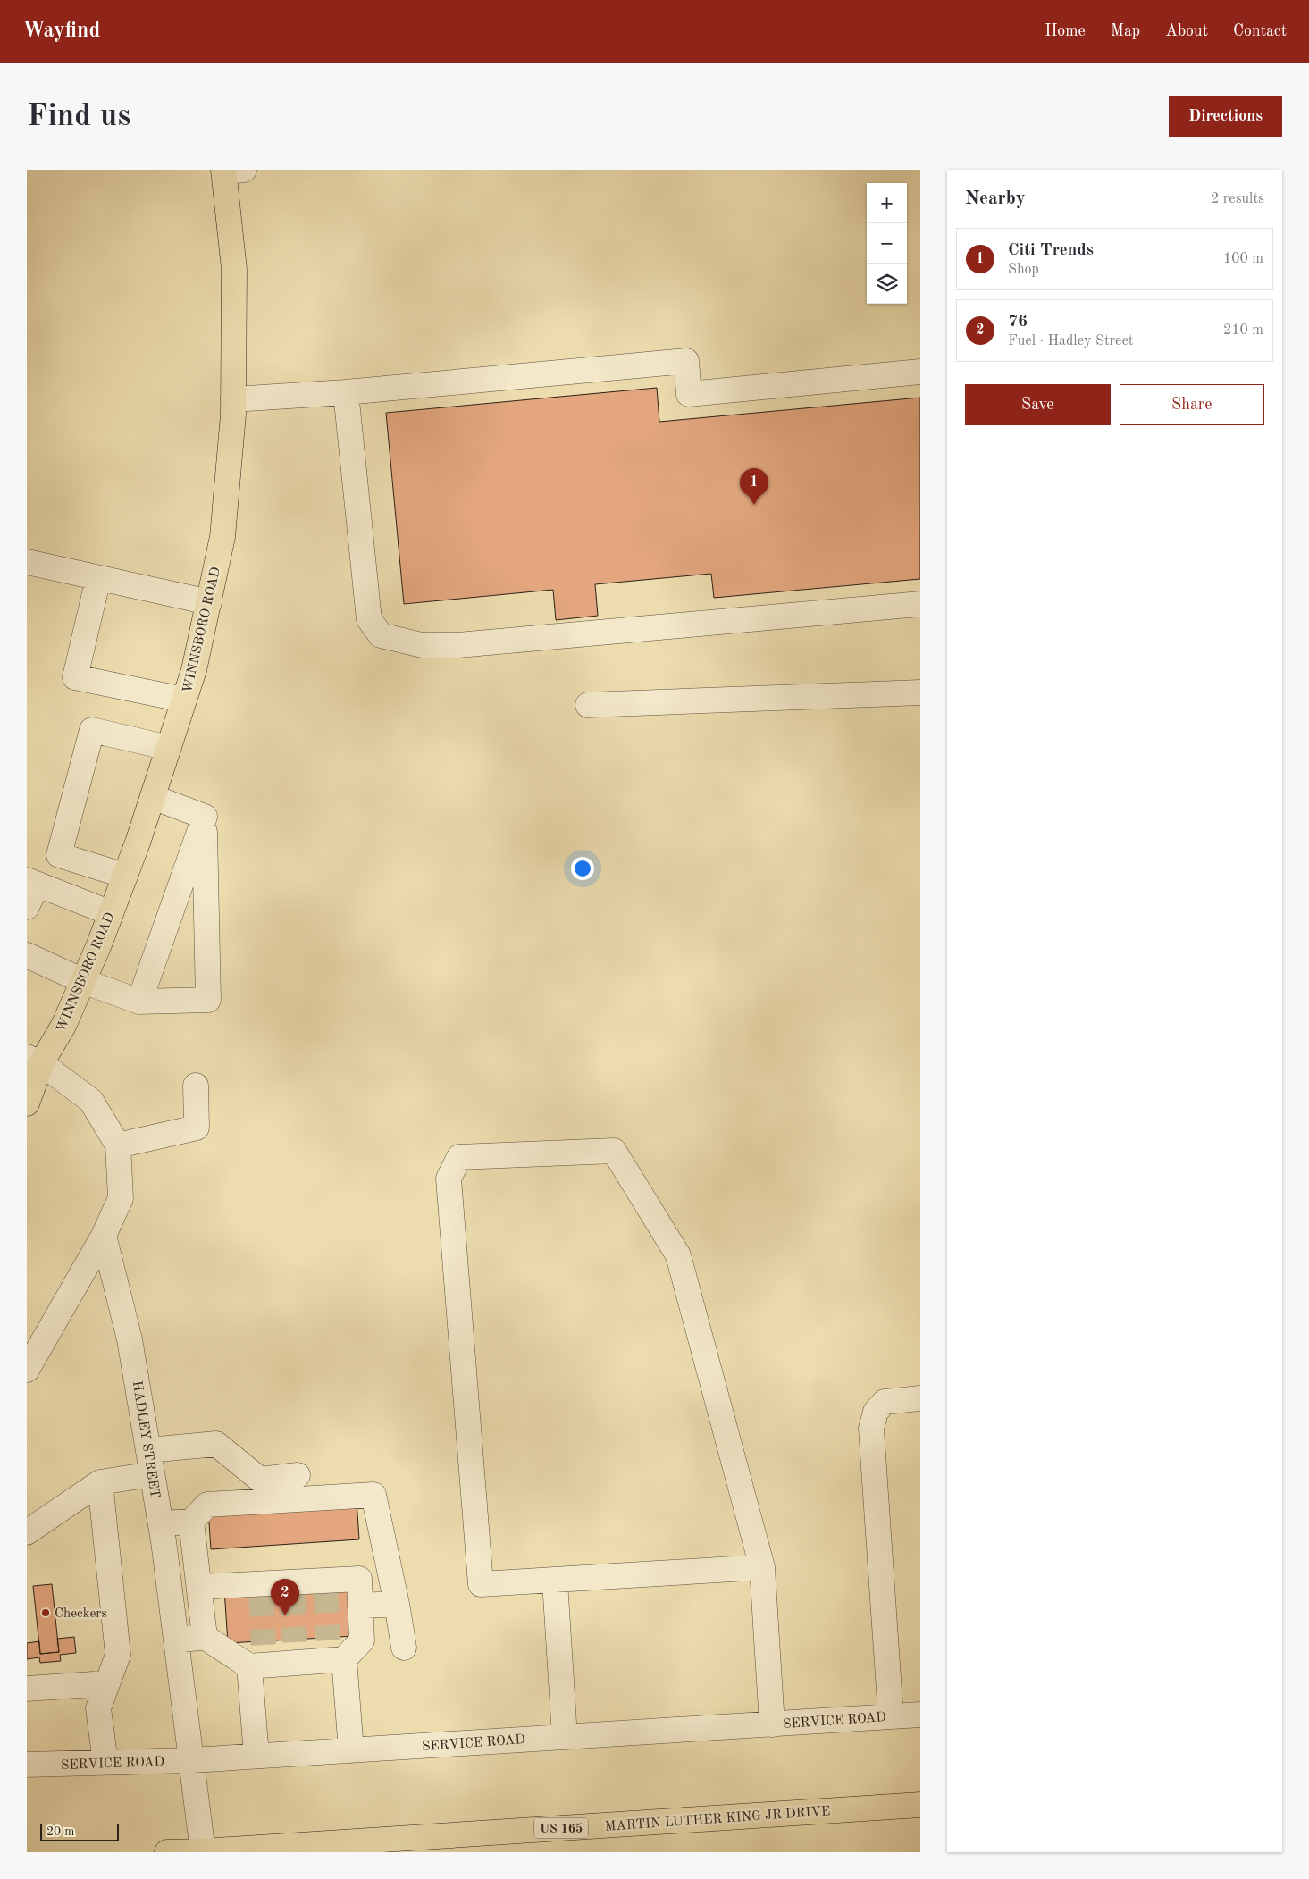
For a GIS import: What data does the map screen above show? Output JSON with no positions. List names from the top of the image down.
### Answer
{
  "streets": {
    "main road": ["WINNSBORO ROAD", "MARTIN LUTHER KING JR DRIVE", "US 165"],
    "street": ["HADLEY STREET", "SERVICE ROAD"]
  },
  "crossings": [
    ["HADLEY STREET", "SERVICE ROAD"],
    ["HADLEY STREET", "MARTIN LUTHER KING JR DRIVE"]
  ],
  "places": ["Checkers"],
  "scale_bar": "20 m",
  "page": {
    "header": "Wayfind",
    "nav": [
      "Home",
      "Map",
      "About",
      "Contact"
    ],
    "buttons": [
      "Directions",
      ["Save", "Share"]
    ],
    "title": "Find us",
    "heading": ["Nearby", "2 results"],
    "map_buttons": ["+", "−"],
    "list": [
      {
        "mark": "1",
        "name": "Citi Trends",
        "note": "Shop",
        "value": "100 m"
      },
      {
        "mark": "2",
        "name": "76",
        "note": "Fuel · Hadley Street",
        "value": "210 m"
      }
    ],
    "pins": ["1", "2"],
    "scale": "20 m"
  }
}
